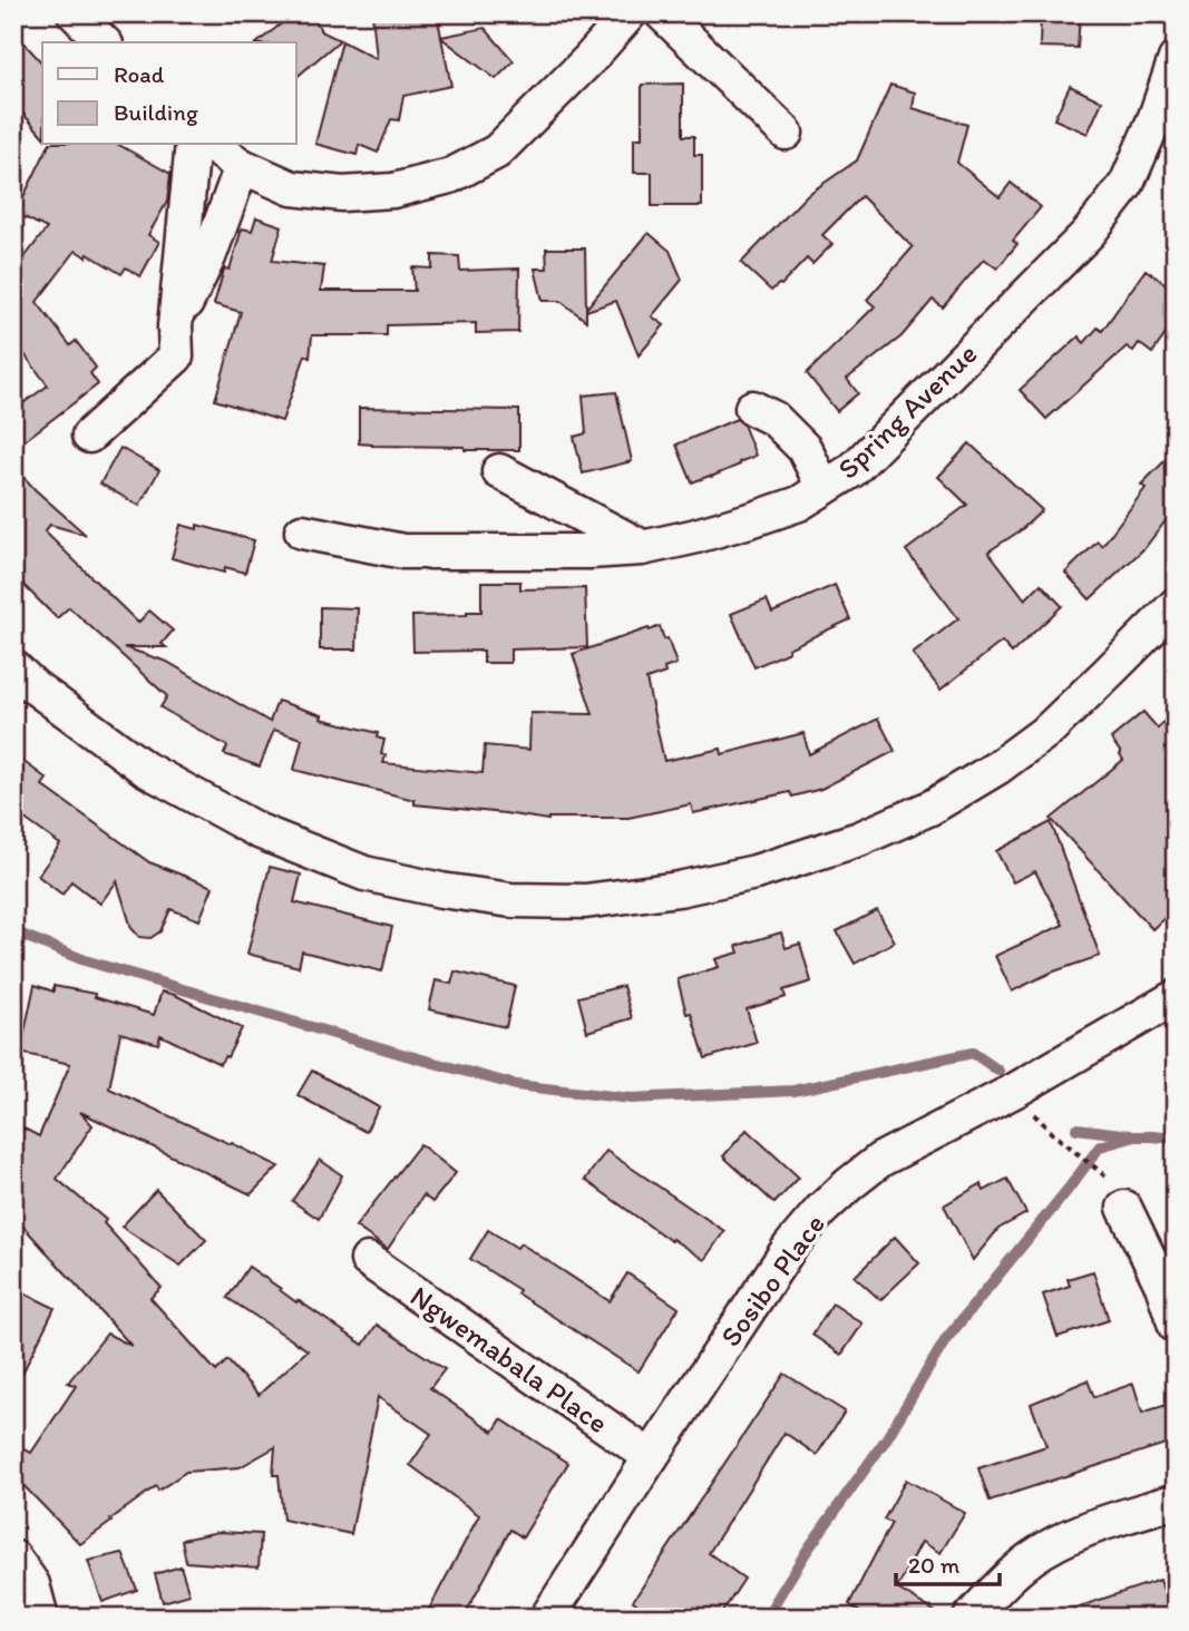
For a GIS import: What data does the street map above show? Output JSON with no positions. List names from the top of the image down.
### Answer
{
  "streets": {
    "street": ["Spring Avenue", "Sosibo Place", "Ngwemabala Place"]
  },
  "crossings": [
    ["Sosibo Place", "Ngwemabala Place"]
  ],
  "legend": ["Road", "Building"],
  "scale_bar": "20 m"
}
